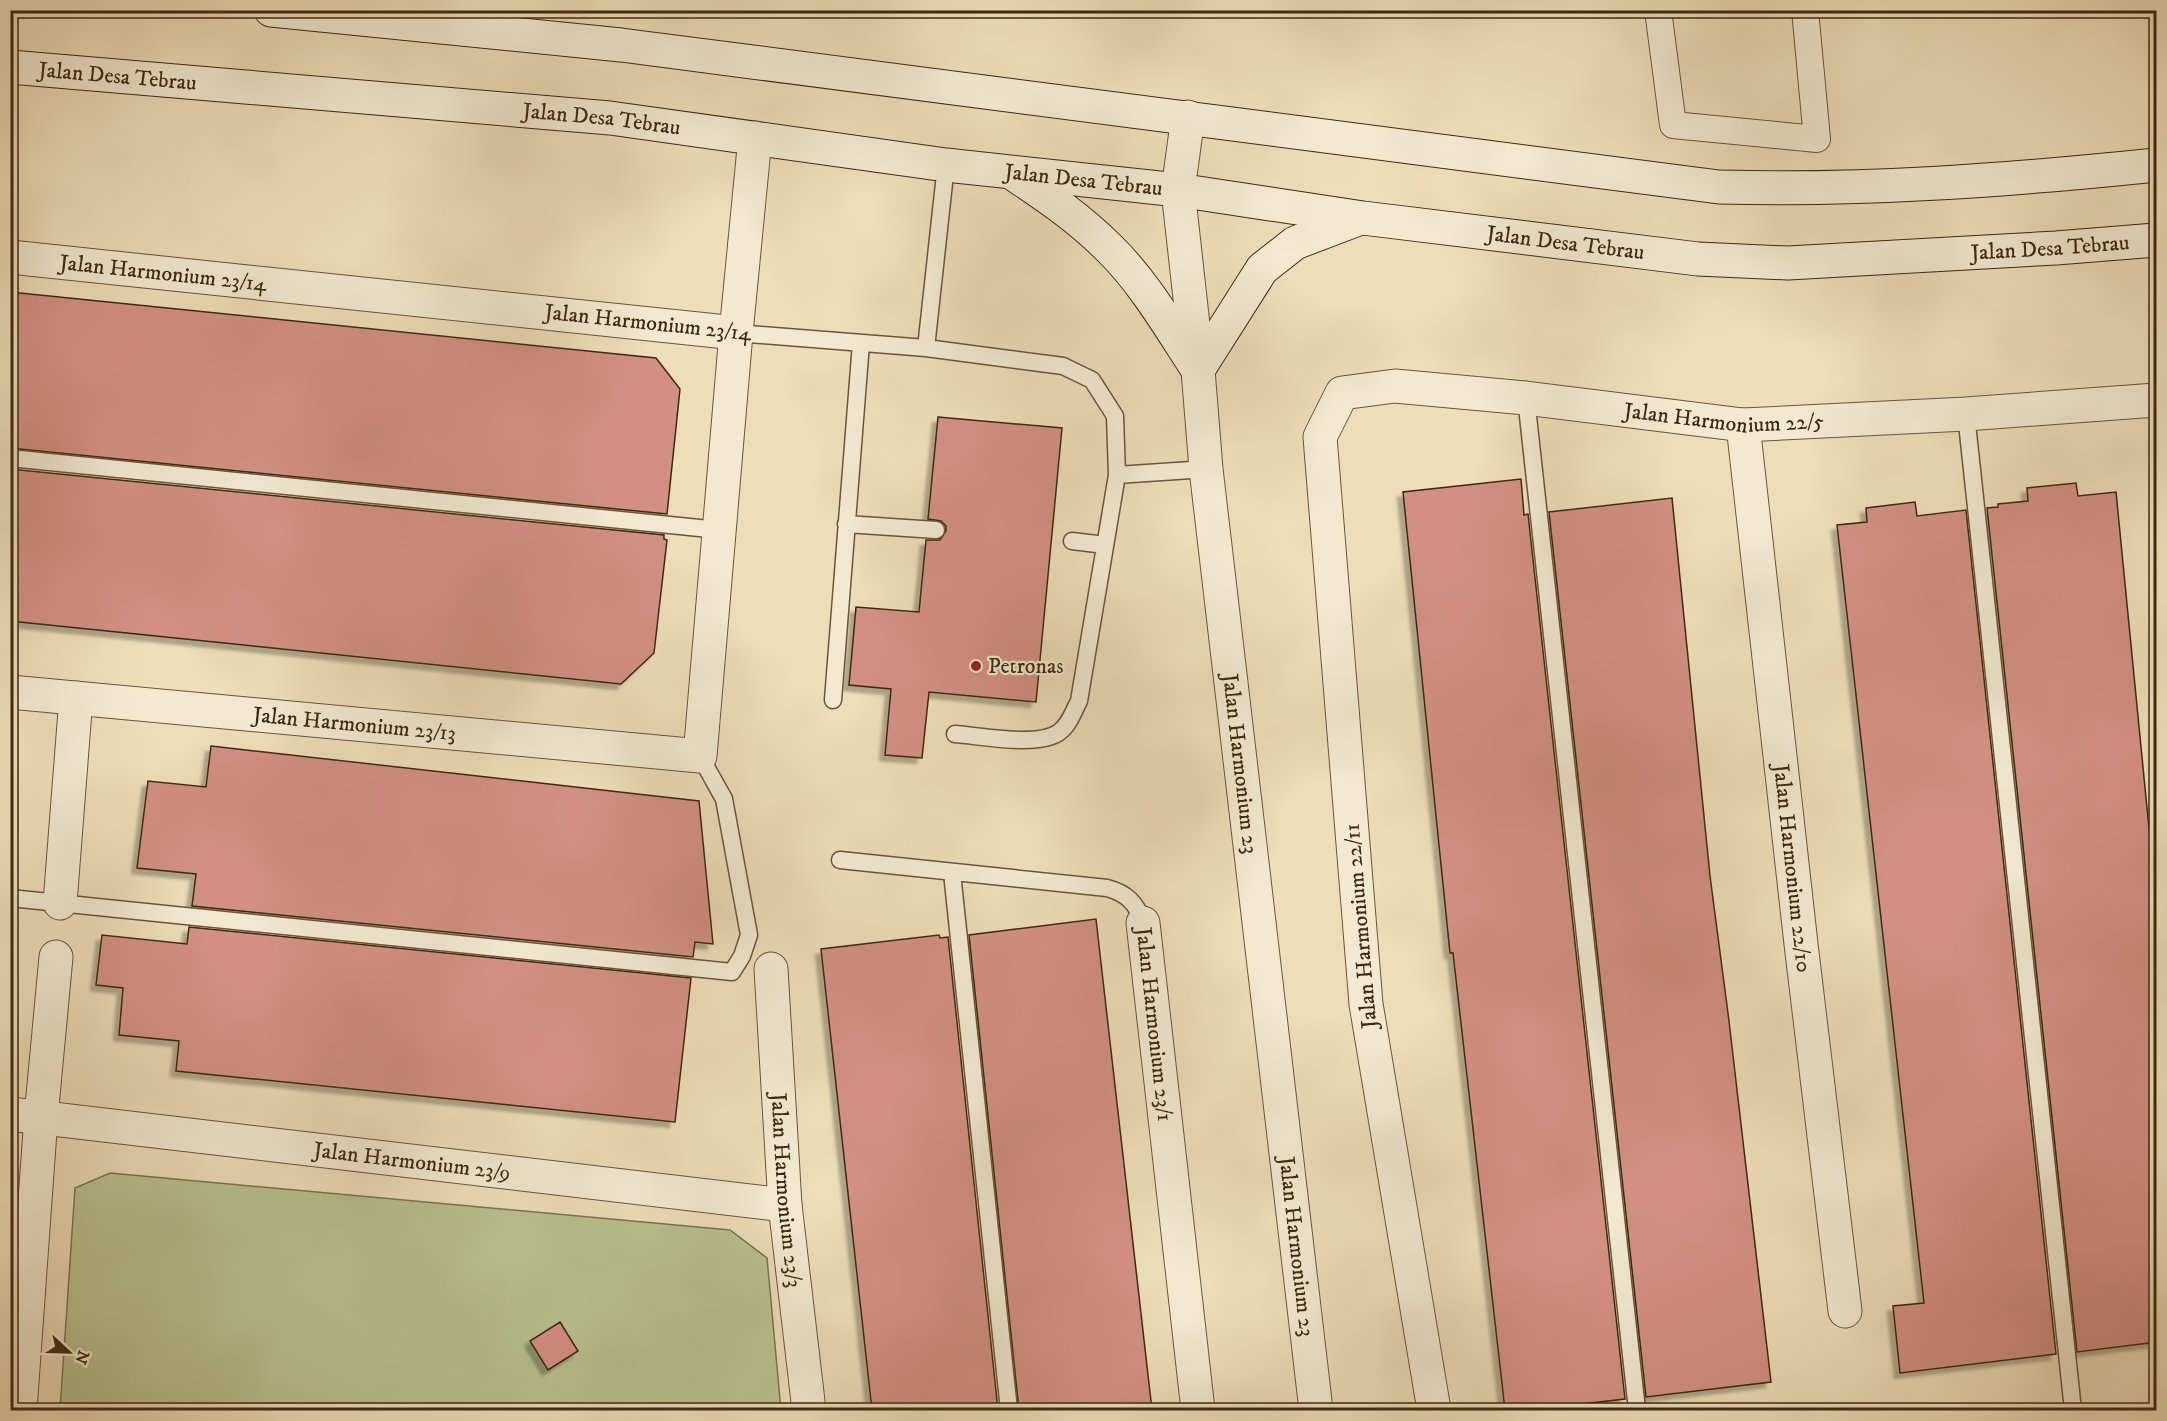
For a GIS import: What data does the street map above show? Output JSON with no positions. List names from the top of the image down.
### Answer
{
  "streets": {
    "street": [
      "Jalan Desa Tebrau",
      "Jalan Harmonium 23/14",
      "Jalan Harmonium 22/5",
      "Jalan Harmonium 23/13",
      "Jalan Harmonium 23",
      "Jalan Harmonium 22/10",
      "Jalan Harmonium 22/11",
      "Jalan Harmonium 23/1",
      "Jalan Harmonium 23/9",
      "Jalan Harmonium 23/3"
    ]
  },
  "crossings": [
    ["Jalan Desa Tebrau", "Jalan Harmonium 23"],
    ["Jalan Harmonium 22/5", "Jalan Harmonium 22/10"],
    ["Jalan Harmonium 22/5", "Jalan Harmonium 22/11"],
    ["Jalan Harmonium 23/9", "Jalan Harmonium 23/3"]
  ],
  "places": ["Petronas"],
  "north": "right"
}
